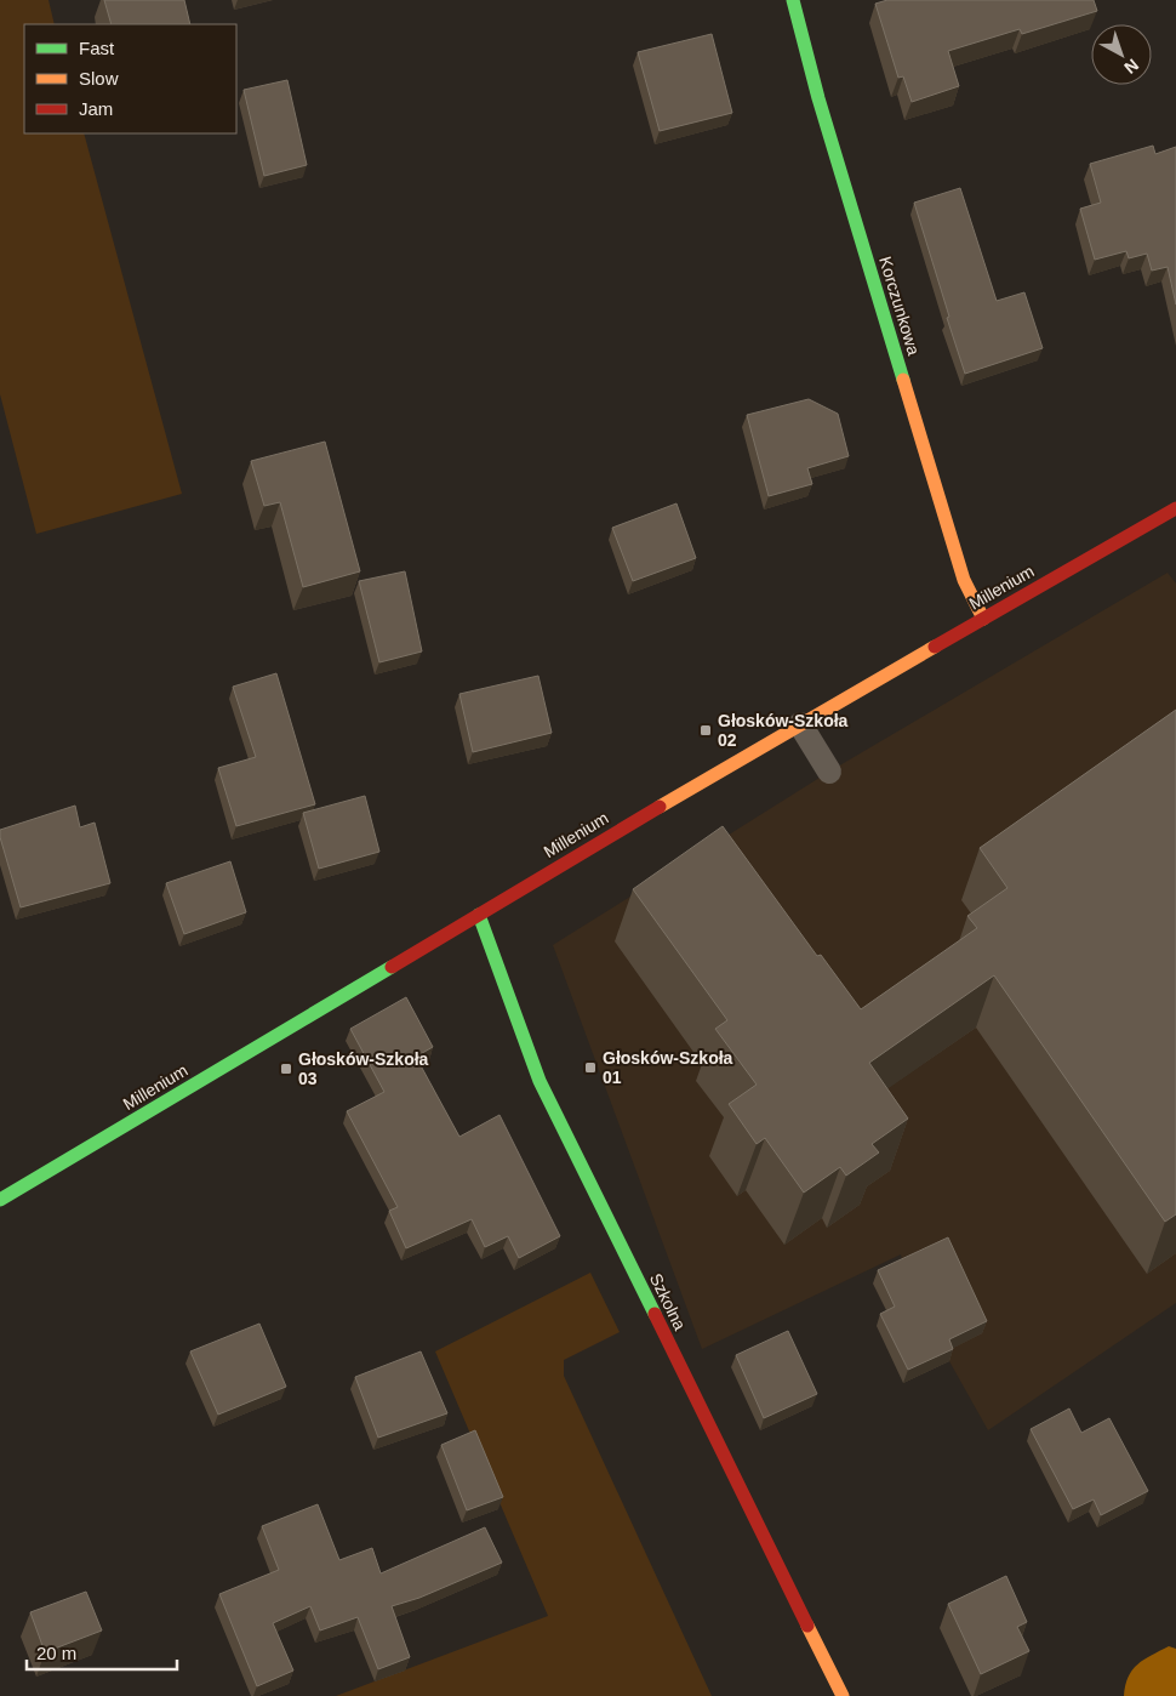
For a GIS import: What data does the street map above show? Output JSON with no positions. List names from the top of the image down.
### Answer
{
  "streets": {
    "street": ["Korczunkowa", "Millenium", "Szkolna"]
  },
  "crossings": [
    ["Korczunkowa", "Millenium"],
    ["Millenium", "Szkolna"]
  ],
  "places": {
    "transit": ["Głosków-Szkoła 02", "Głosków-Szkoła 01", "Głosków-Szkoła 03"]
  },
  "legend": ["Fast", "Slow", "Jam"],
  "scale_bar": "20 m",
  "north": "bottom right"
}
